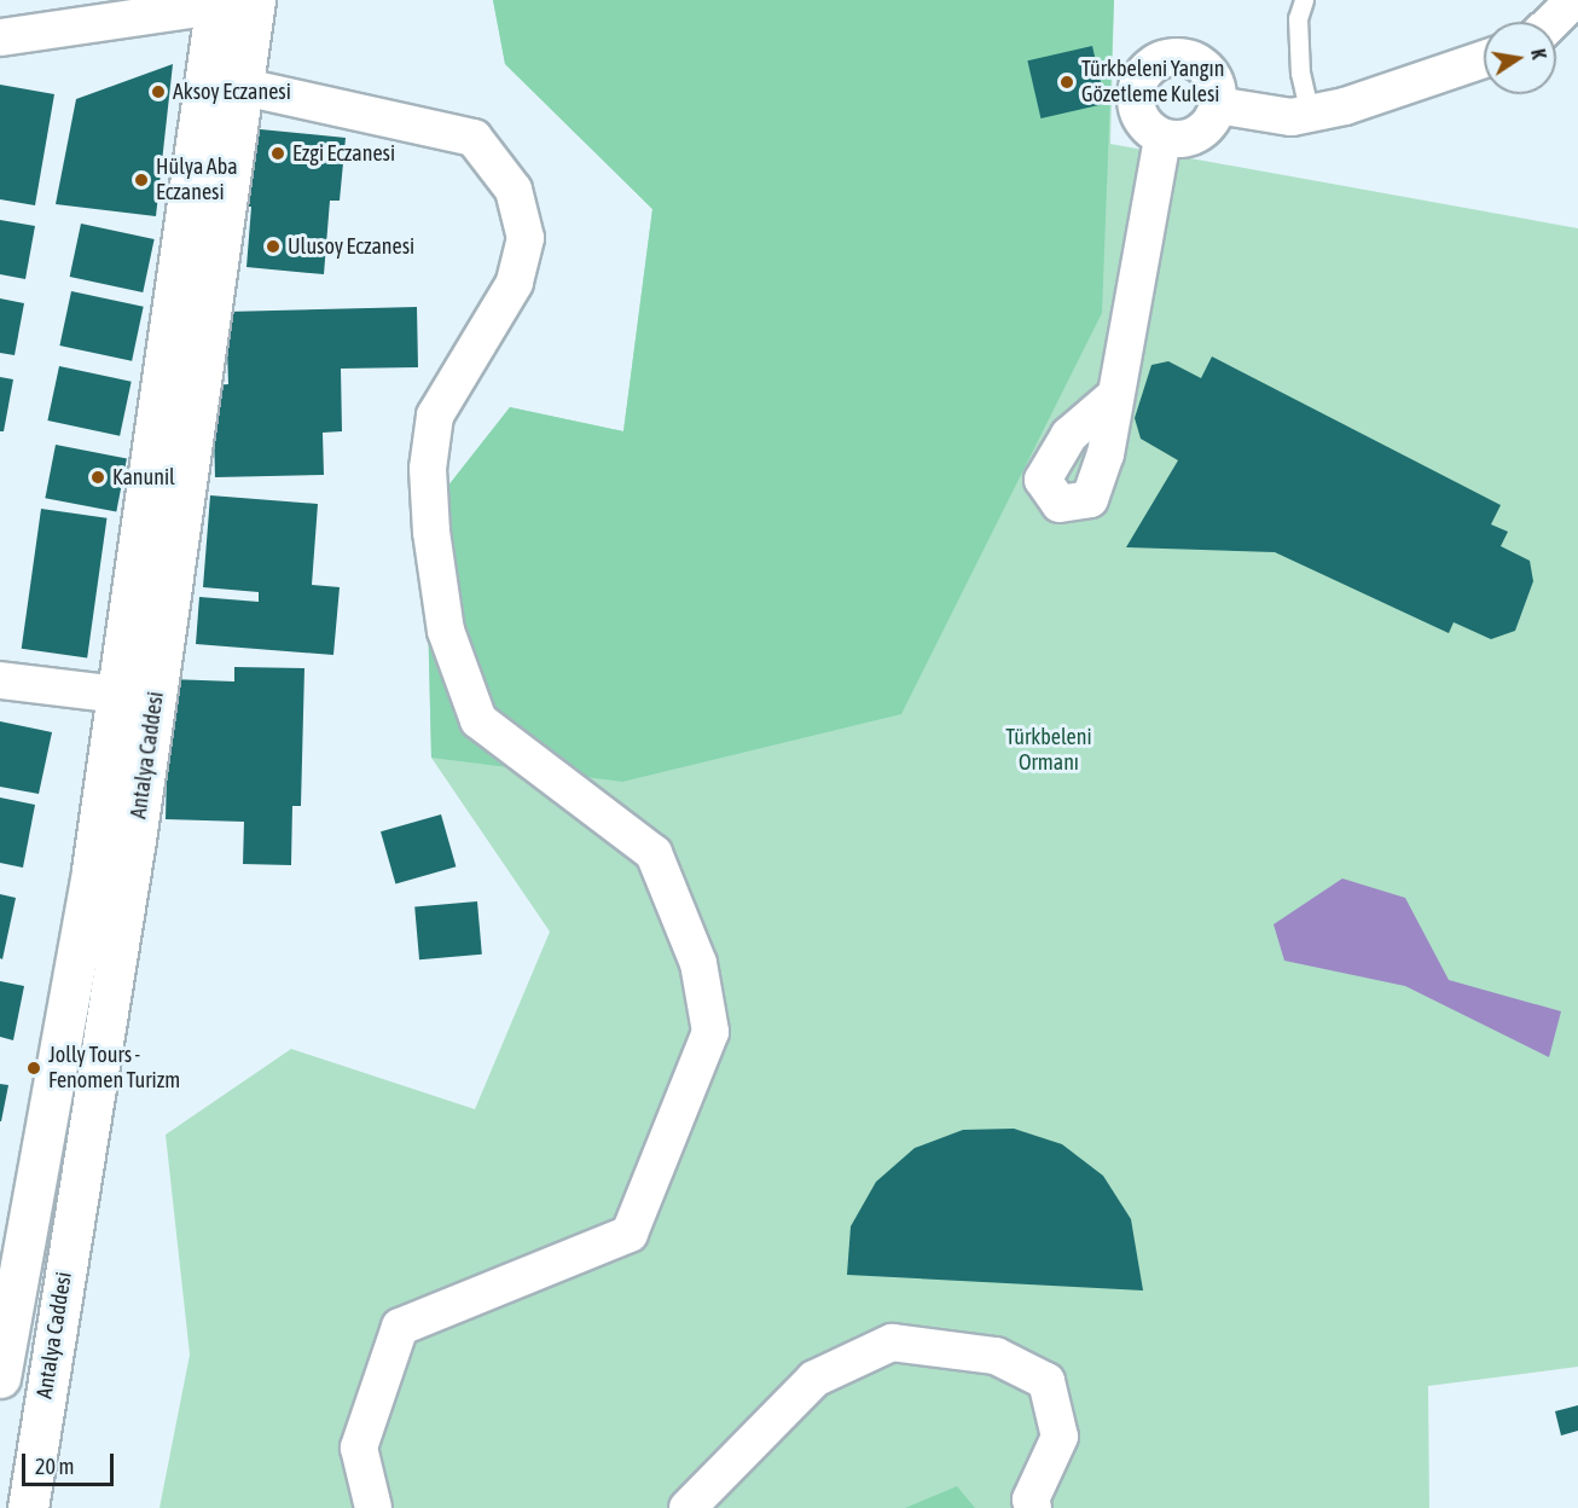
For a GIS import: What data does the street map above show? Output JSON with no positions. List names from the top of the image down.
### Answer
{
  "streets": {
    "main road": ["Antalya Caddesi"]
  },
  "parks": ["Türkbeleni Ormanı"],
  "places": [
    "Türkbeleni Yangın Gözetleme Kulesi",
    "Aksoy Eczanesi",
    "Ezgi Eczanesi",
    "Hülya Aba Eczanesi",
    "Ulusoy Eczanesi",
    "Kanunil",
    "Jolly Tours - Fenomen Turizm"
  ],
  "scale_bar": "20 m",
  "north": "right"
}
